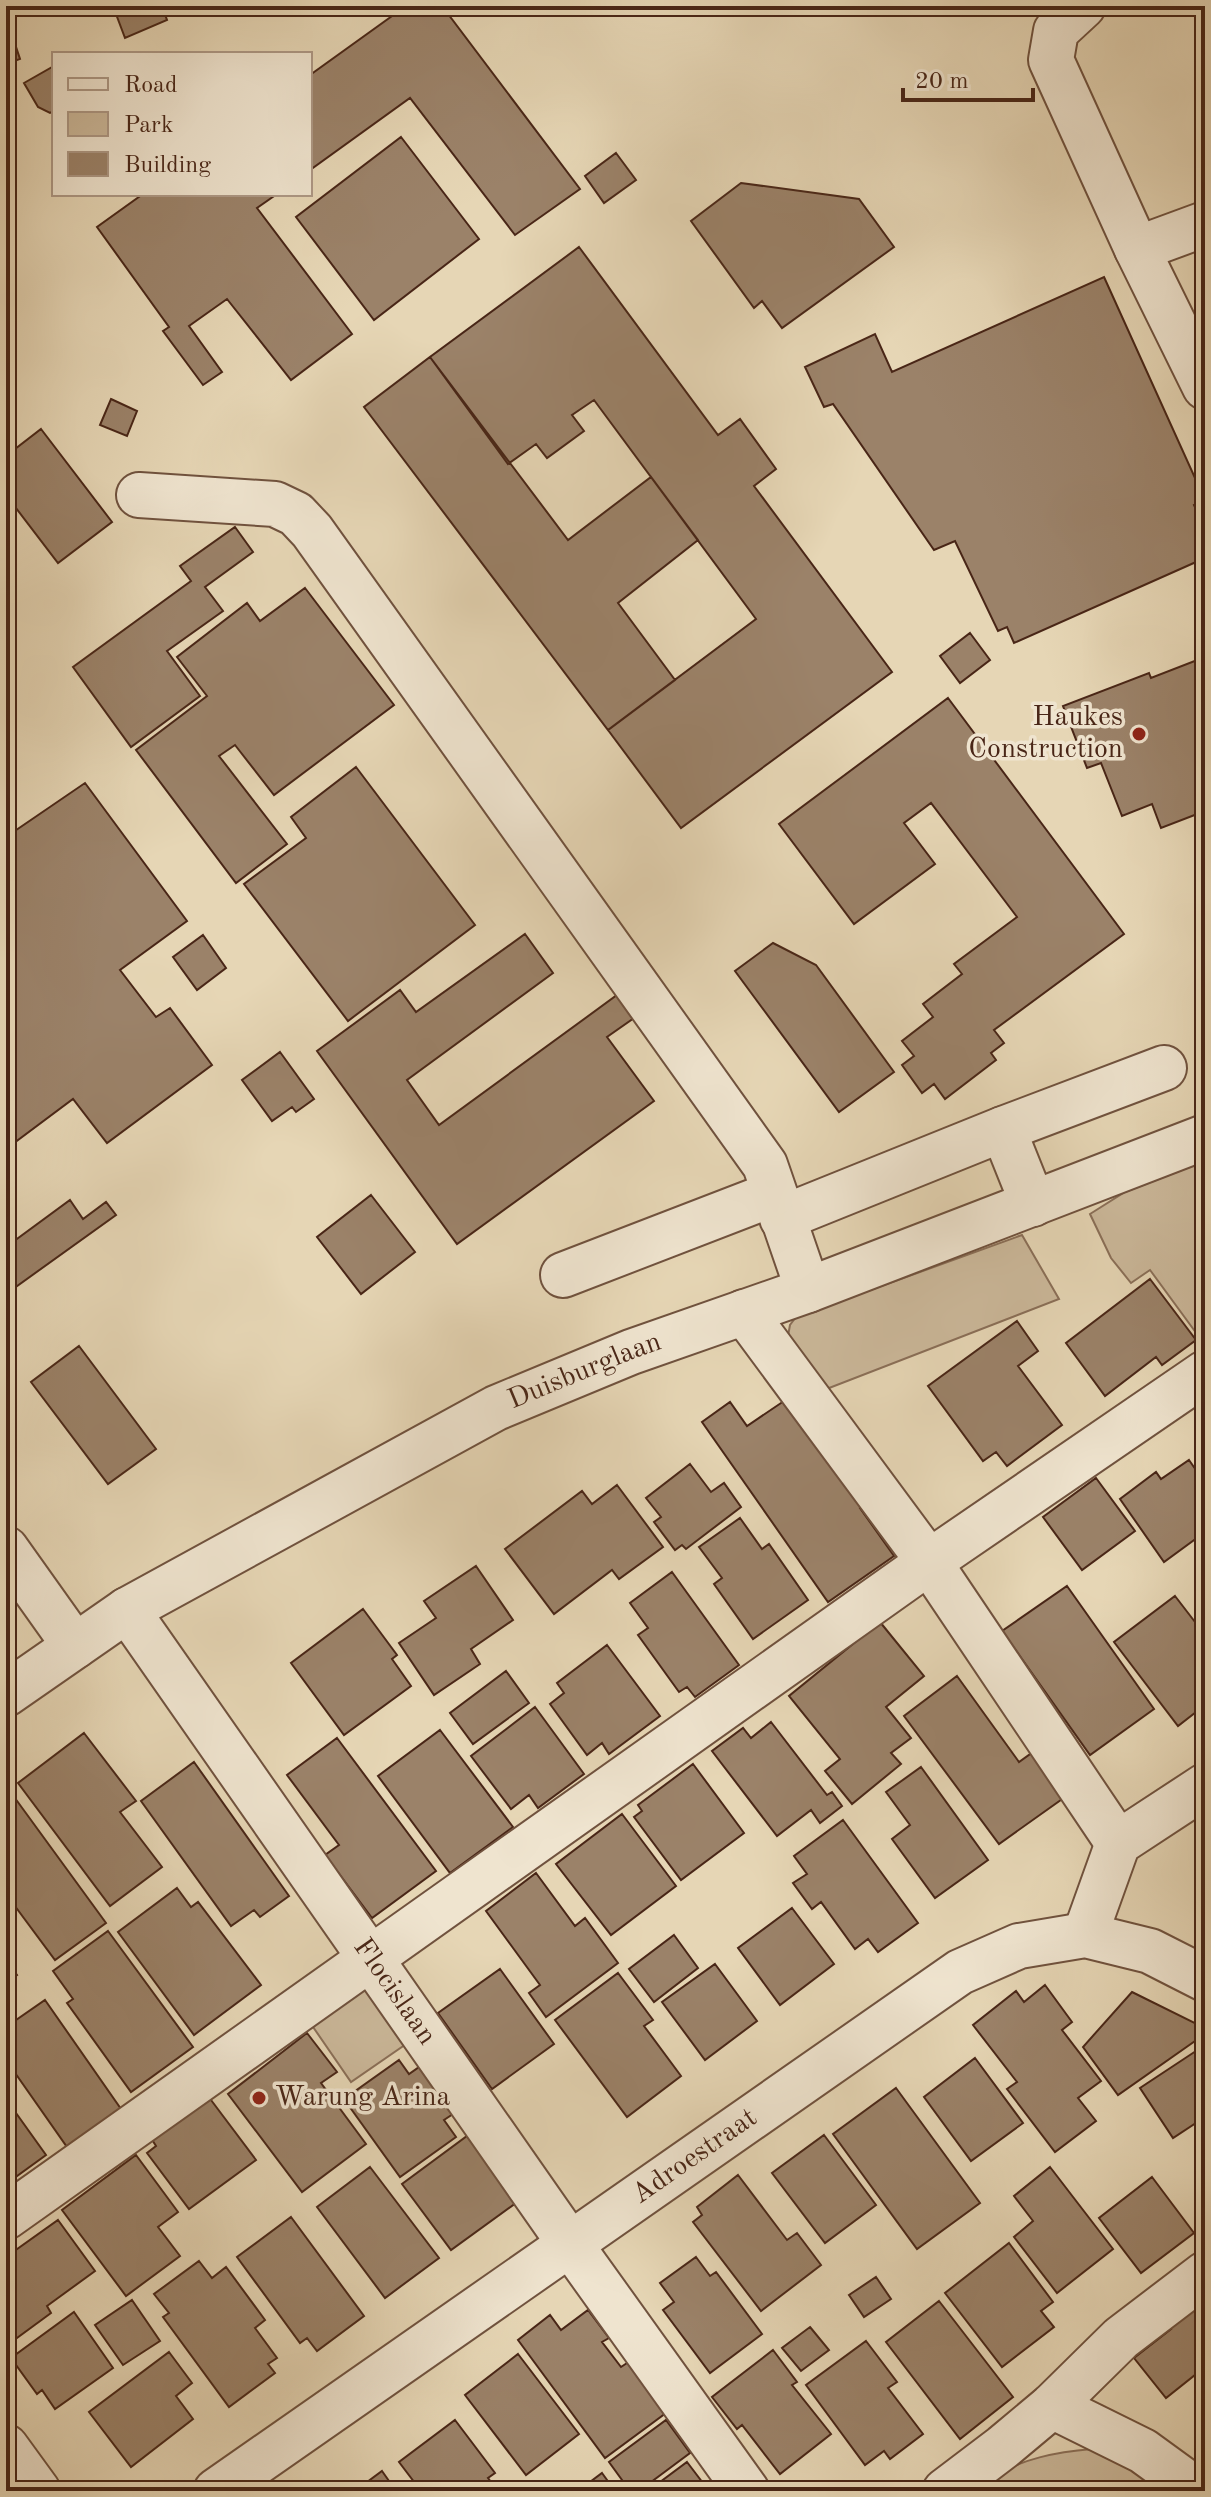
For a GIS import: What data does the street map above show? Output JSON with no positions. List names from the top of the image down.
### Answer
{
  "streets": {
    "street": ["Duisburglaan", "Flocislaan", "Adroestraat"]
  },
  "crossings": [
    ["Duisburglaan", "Flocislaan"],
    ["Flocislaan", "Adroestraat"]
  ],
  "places": ["Haukes Construction", "Warung Arina"],
  "legend": ["Road", "Park", "Building"],
  "scale_bar": "20 m"
}
